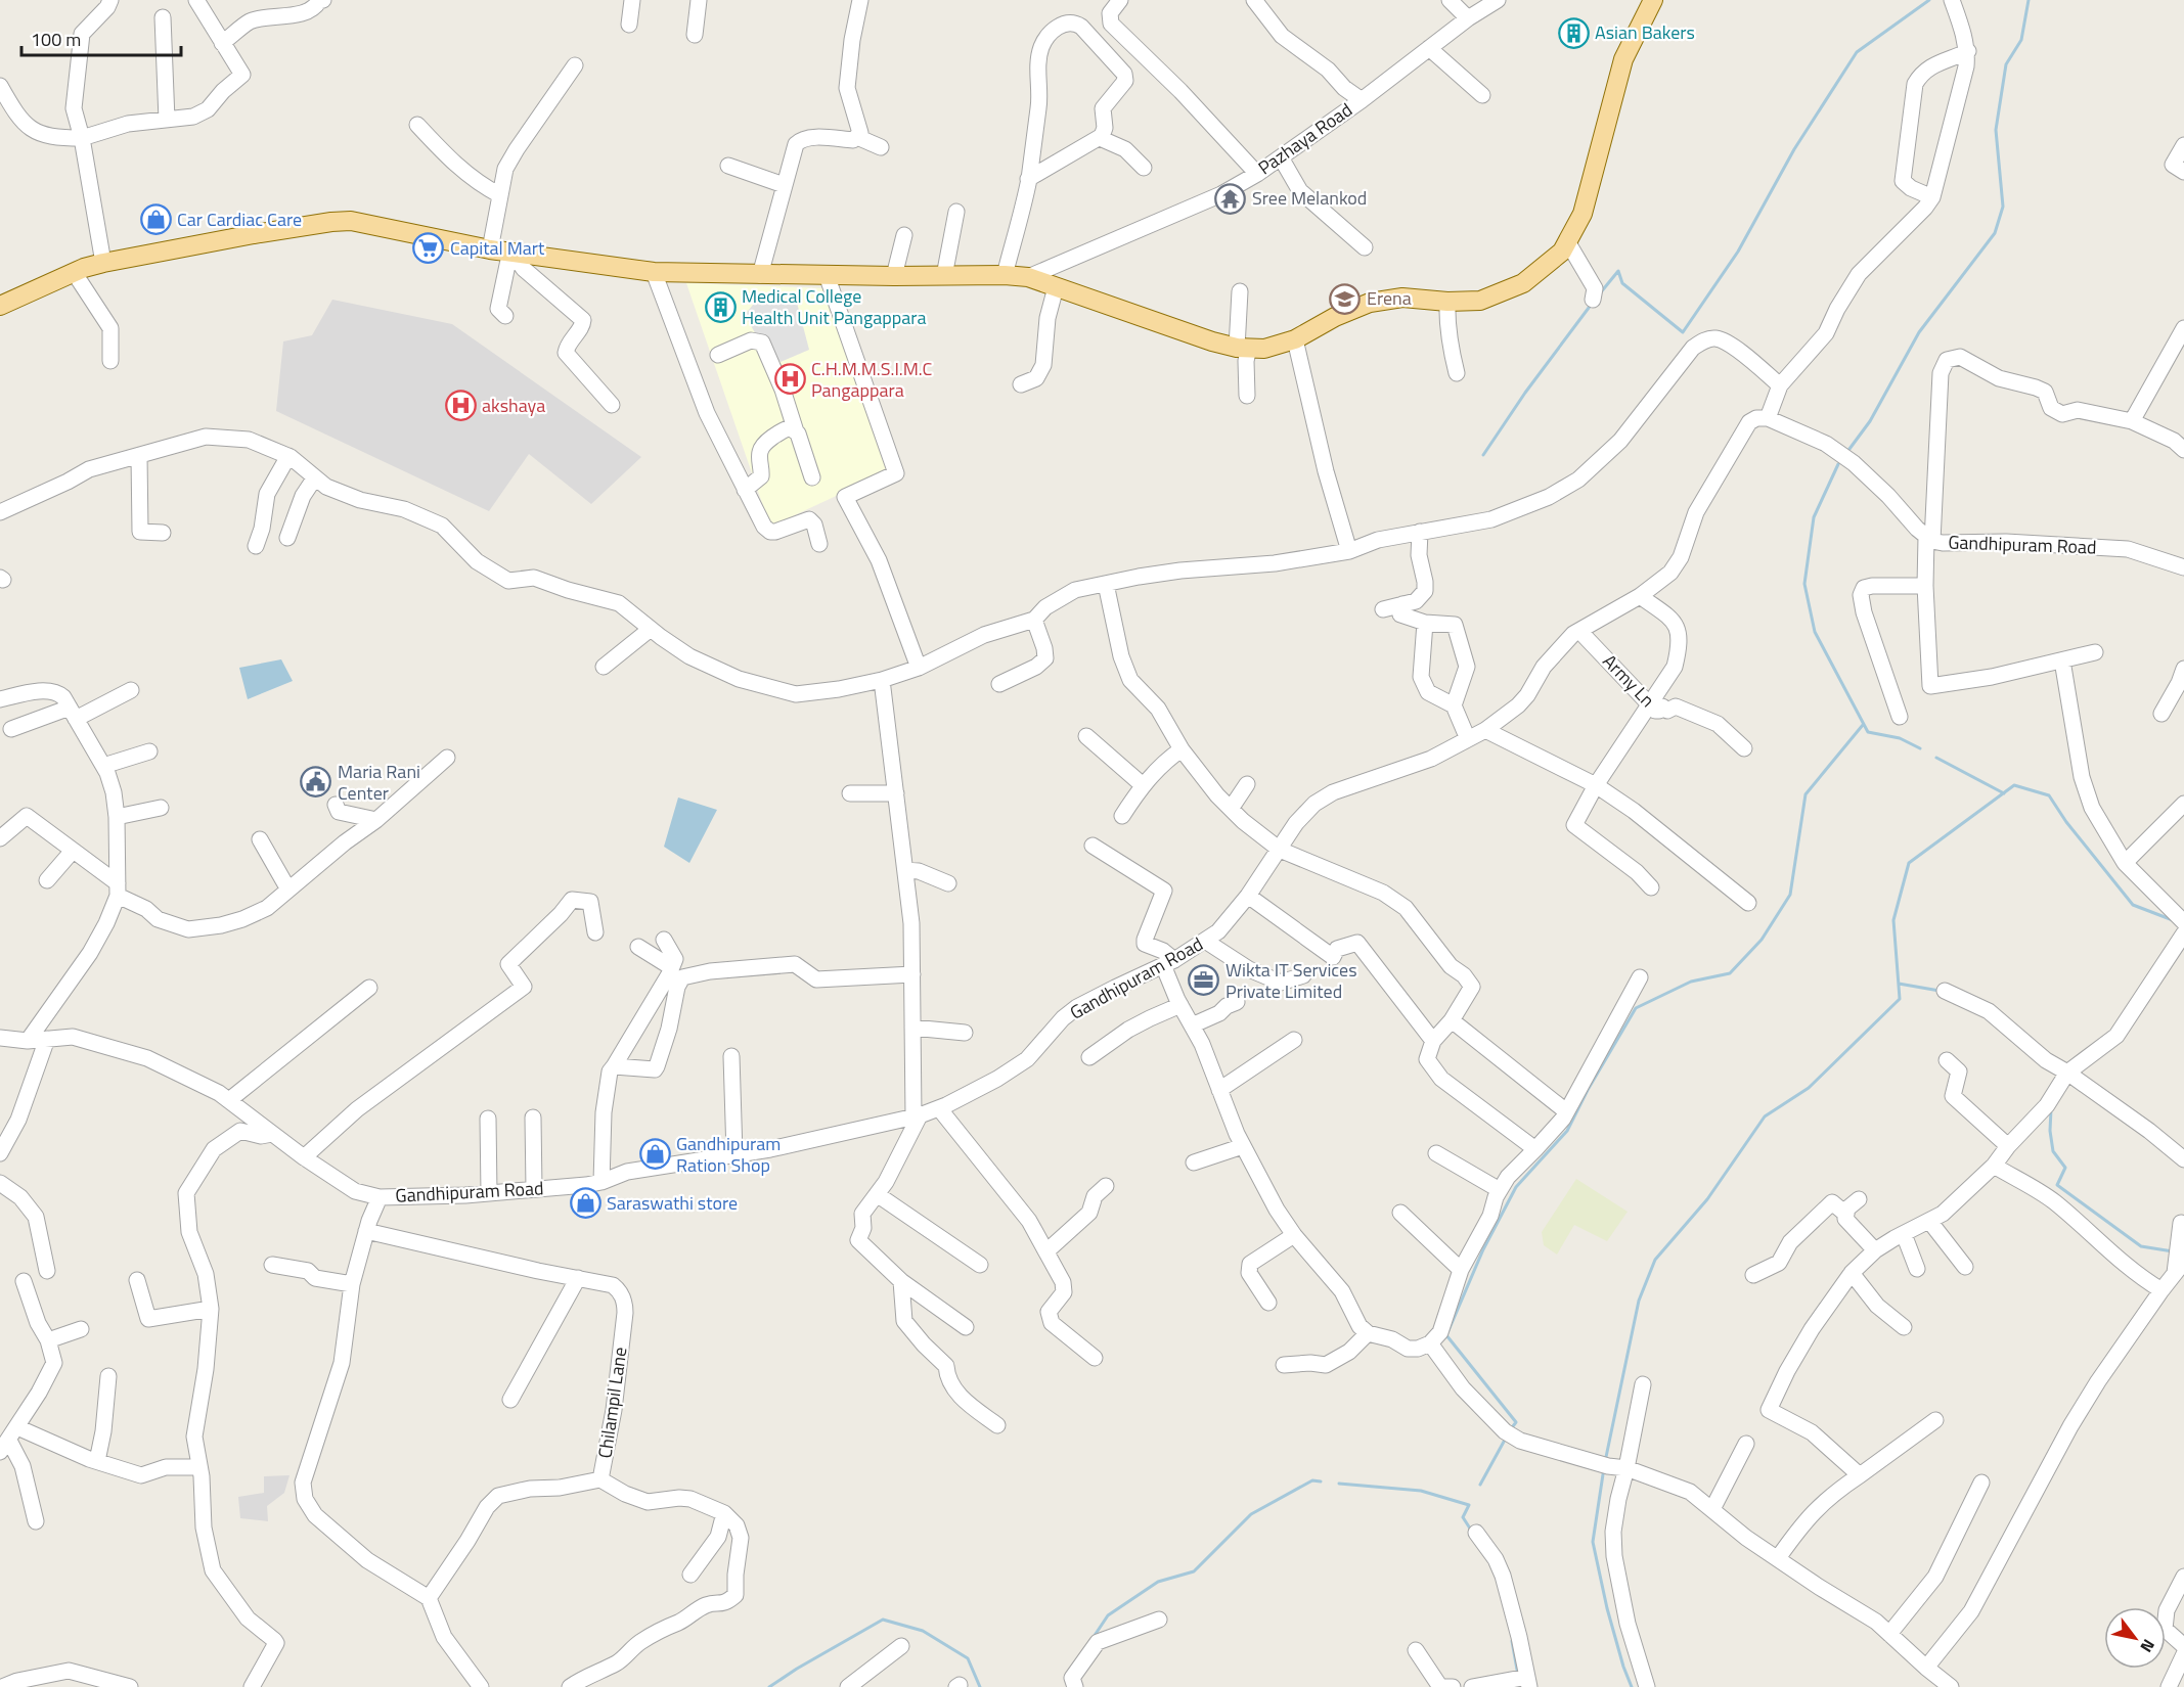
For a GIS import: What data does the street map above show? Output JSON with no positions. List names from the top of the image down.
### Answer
{
  "streets": {
    "street": [
      "Pazhaya Road",
      "Gandhipuram Road",
      "Army Ln",
      "Chilampil Lane"
    ]
  },
  "crossings": [
    ["Gandhipuram Road", "Army Ln"]
  ],
  "places": {
    "building": ["Asian Bakers", "Medical College Health Unit Pangappara"],
    "temple": ["Sree Melankod"],
    "shop": ["Car Cardiac Care", "Gandhipuram Ration Shop", "Saraswathi store"],
    "supermarket": ["Capital Mart"],
    "school or university": ["Erena"],
    "hospital": ["C.H.M.M.S.I.M.C Pangappara", "akshaya"],
    "public building": ["Maria Rani Center"],
    "office": ["Wikta IT Services Private Limited"]
  },
  "scale_bar": "100 m",
  "north": "bottom right"
}
